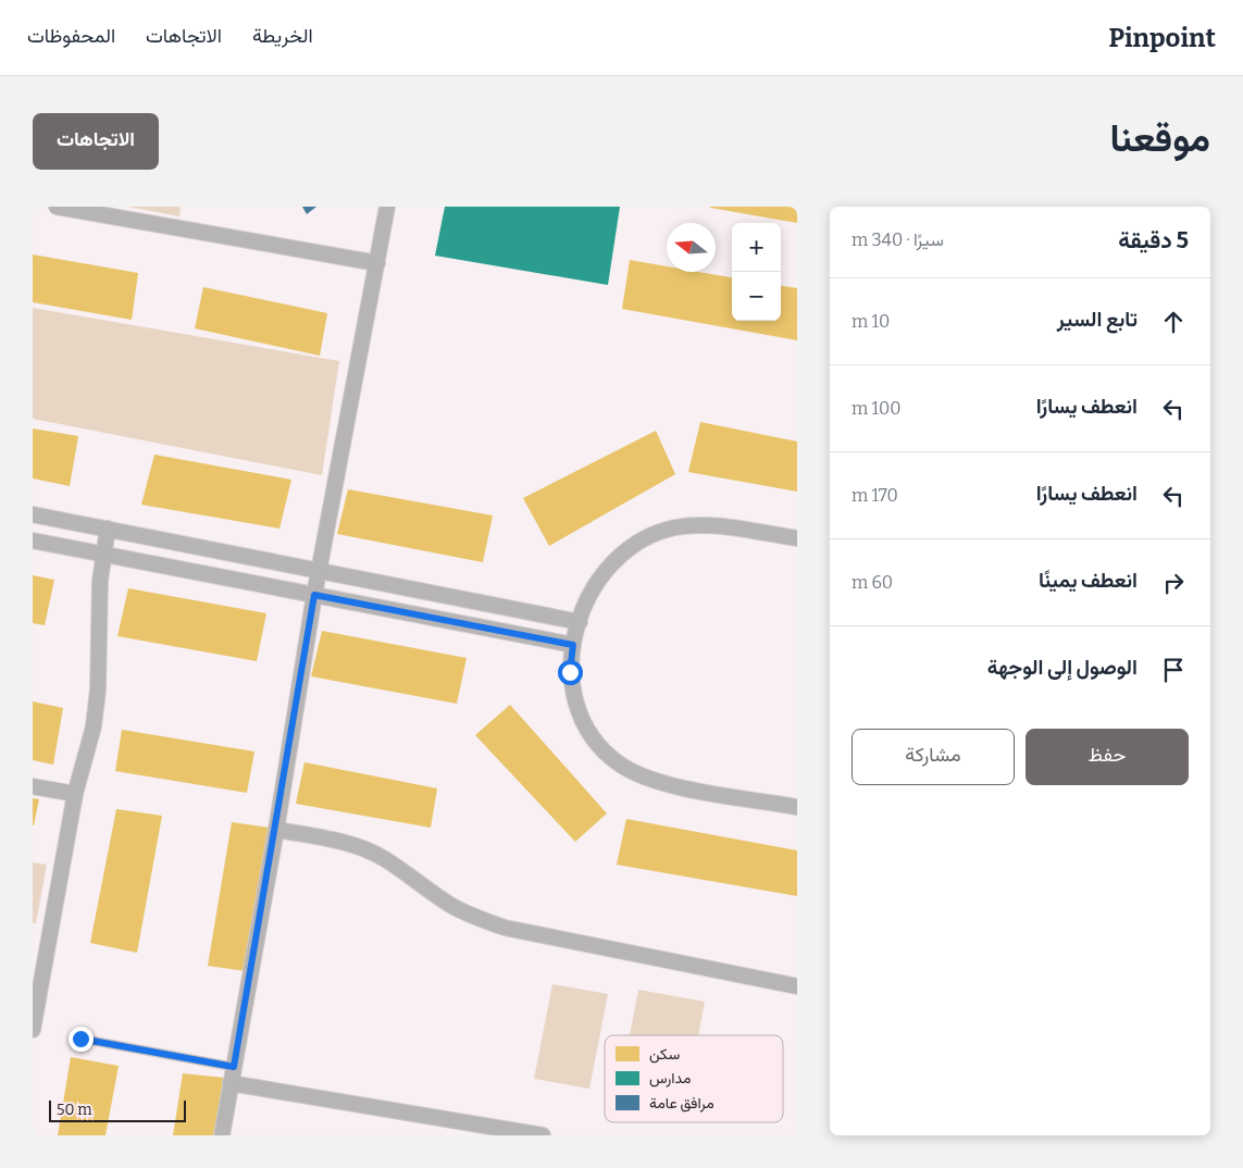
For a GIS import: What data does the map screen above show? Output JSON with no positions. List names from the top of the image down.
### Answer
{
  "legend": ["سكن", "مدارس", "مرافق عامة"],
  "scale_bar": "50 m",
  "north": "left",
  "page": {
    "header": "Pinpoint",
    "nav": ["الخريطة", "الاتجاهات", "المحفوظات"],
    "title": "موقعنا",
    "buttons": [
      "الاتجاهات",
      ["حفظ", "مشاركة"]
    ],
    "heading": ["5 دقيقة", "سيرًا · 340 m"],
    "map_buttons": ["+", "−"],
    "list": [
      ["تابع السير", "10 m"],
      ["انعطف يسارًا", "100 m"],
      ["انعطف يسارًا", "170 m"],
      ["انعطف يمينًا", "60 m"],
      "الوصول إلى الوجهة"
    ],
    "scale": "50 m"
  }
}
